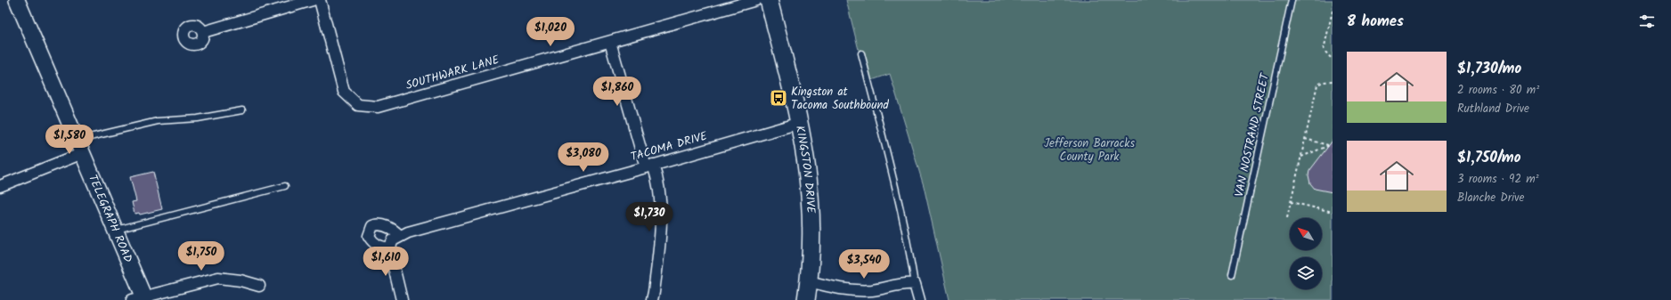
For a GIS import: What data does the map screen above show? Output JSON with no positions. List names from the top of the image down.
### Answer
{
  "streets": {
    "main road": ["KINGSTON DRIVE", "TELEGRAPH ROAD"],
    "street": ["SOUTHWARK LANE", "TACOMA DRIVE"],
    "lane": ["VAN NOSTRAND STREET"]
  },
  "crossings": [
    ["TACOMA DRIVE", "KINGSTON DRIVE"]
  ],
  "parks": ["Jefferson Barracks County Park"],
  "places": {
    "bus stop": ["Kingston at Tacoma Southbound"]
  },
  "north": "top left",
  "page": {
    "heading": "8 homes",
    "price": [
      "$1,020",
      "$1,860",
      "$1,580",
      "$3,080",
      "$1,730",
      "$1,750",
      "$1,610",
      "$3,540"
    ],
    "list": [
      {
        "name": "$1,730/mo",
        "note": "2 rooms · 80 m² · Ruthland Drive"
      },
      {
        "name": "$1,750/mo",
        "note": "3 rooms · 92 m² · Blanche Drive"
      }
    ]
  }
}
